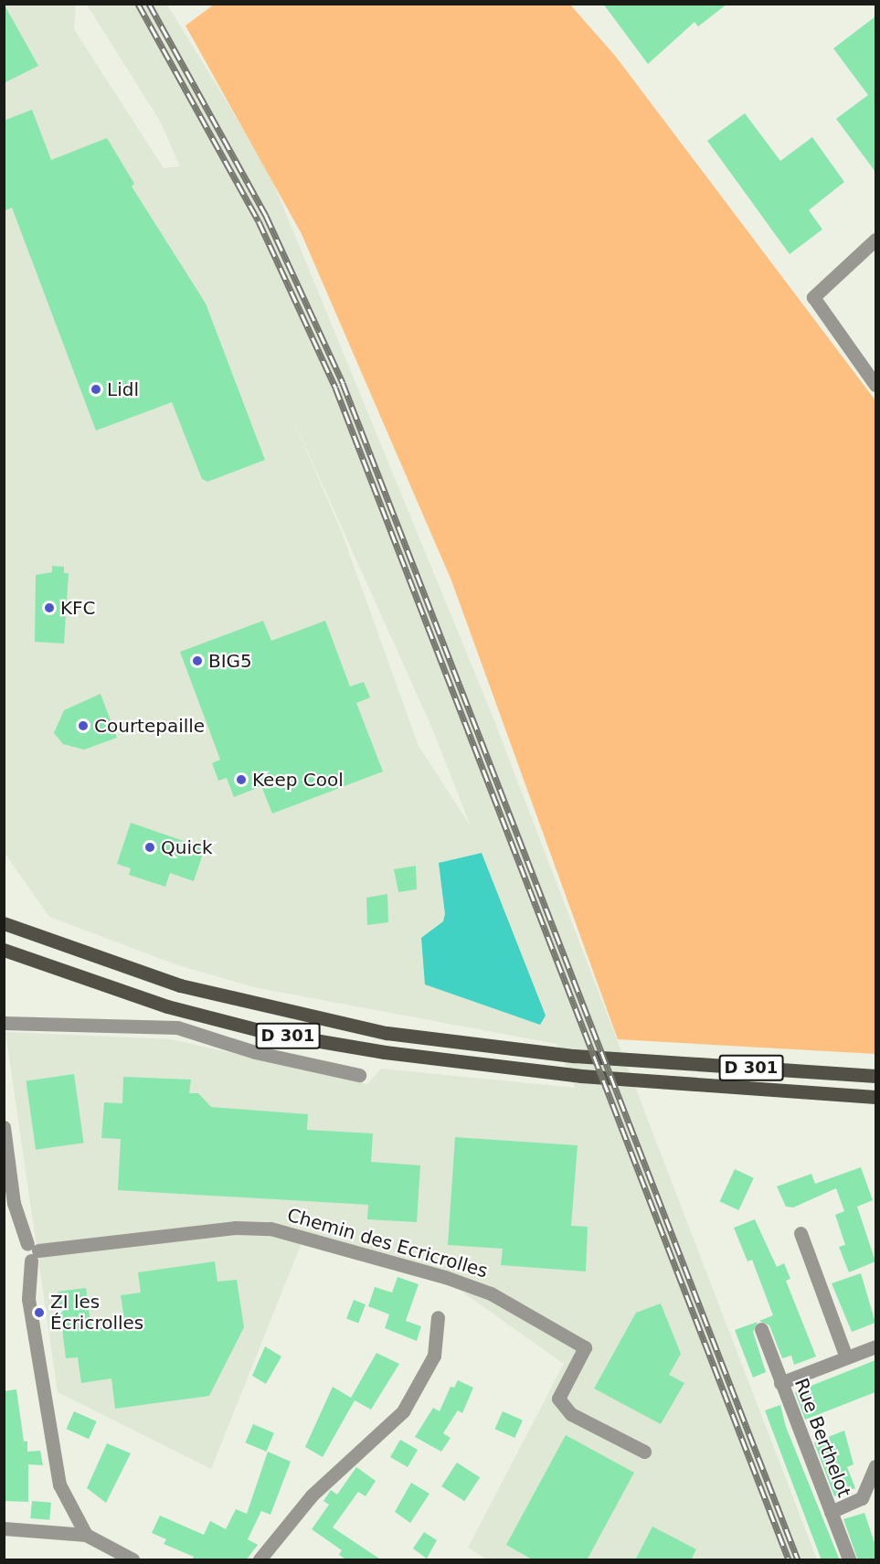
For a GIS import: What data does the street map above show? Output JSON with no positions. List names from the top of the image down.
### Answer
{
  "streets": {
    "main road": ["D 301"],
    "street": ["Chemin des Ecricrolles", "Rue Berthelot"]
  },
  "places": [
    "Lidl",
    "KFC",
    "BIG5",
    "Courtepaille",
    "Keep Cool",
    "Quick",
    "ZI les Écricrolles"
  ]
}
